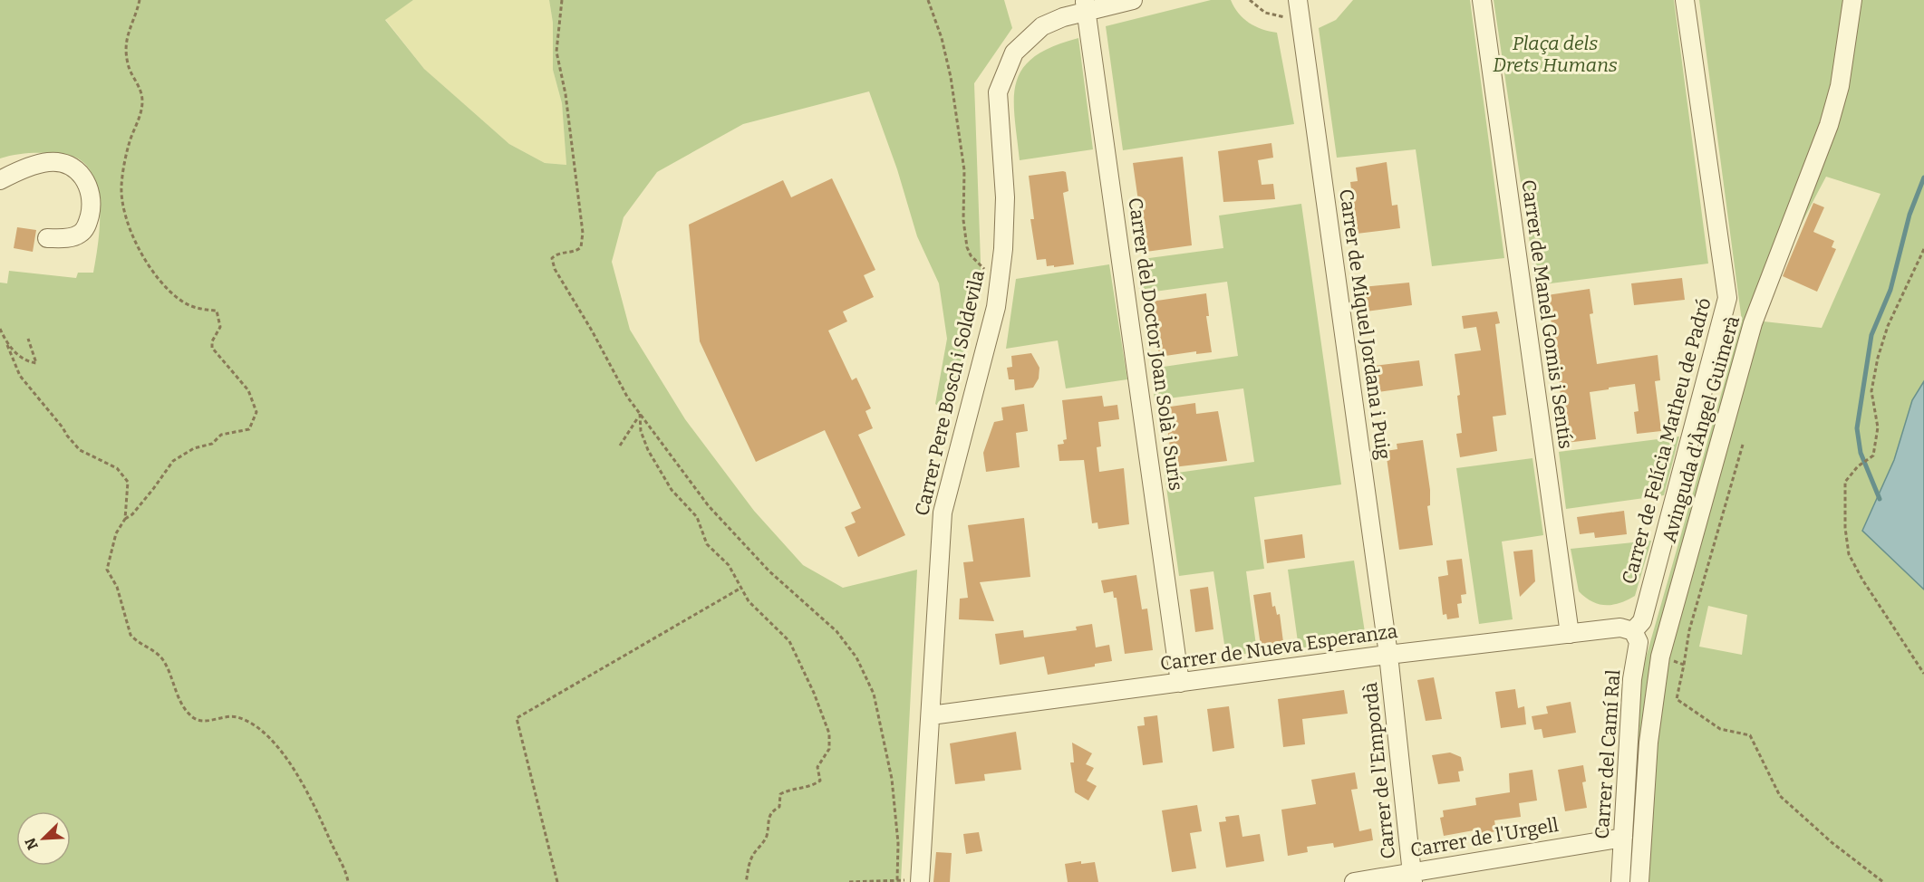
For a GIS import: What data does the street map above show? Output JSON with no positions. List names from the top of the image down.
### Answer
{
  "streets": {
    "street": [
      "Carrer de Manel Gomis i Sentís",
      "Carrer de Miquel Jordana i Puig",
      "Carrer del Doctor Joan Solà i Surís",
      "Carrer Pere Bosch i Soldevila",
      "Avinguda d'Àngel Guimerà",
      "Carrer de Felícia Matheu de Padró",
      "Carrer de Nueva Esperanza",
      "Carrer del Camí Ral",
      "Carrer de l'Empordà",
      "Carrer de l'Urgell"
    ]
  },
  "crossings": [
    ["Carrer de Manel Gomis i Sentís", "Carrer de Nueva Esperanza"],
    ["Carrer de Miquel Jordana i Puig", "Carrer de Nueva Esperanza"],
    ["Carrer de Miquel Jordana i Puig", "Carrer de l'Empordà"],
    ["Carrer del Doctor Joan Solà i Surís", "Carrer Pere Bosch i Soldevila"],
    ["Carrer del Doctor Joan Solà i Surís", "Carrer de Nueva Esperanza"],
    ["Carrer Pere Bosch i Soldevila", "Carrer de Nueva Esperanza"],
    ["Carrer de Felícia Matheu de Padró", "Carrer de Nueva Esperanza"],
    ["Carrer de Felícia Matheu de Padró", "Carrer del Camí Ral"],
    ["Carrer de Nueva Esperanza", "Carrer del Camí Ral"],
    ["Carrer de Nueva Esperanza", "Carrer de l'Empordà"],
    ["Carrer del Camí Ral", "Carrer de l'Urgell"],
    ["Carrer de l'Empordà", "Carrer de l'Urgell"]
  ],
  "parks": ["Plaça dels Drets Humans"],
  "north": "bottom left"
}
